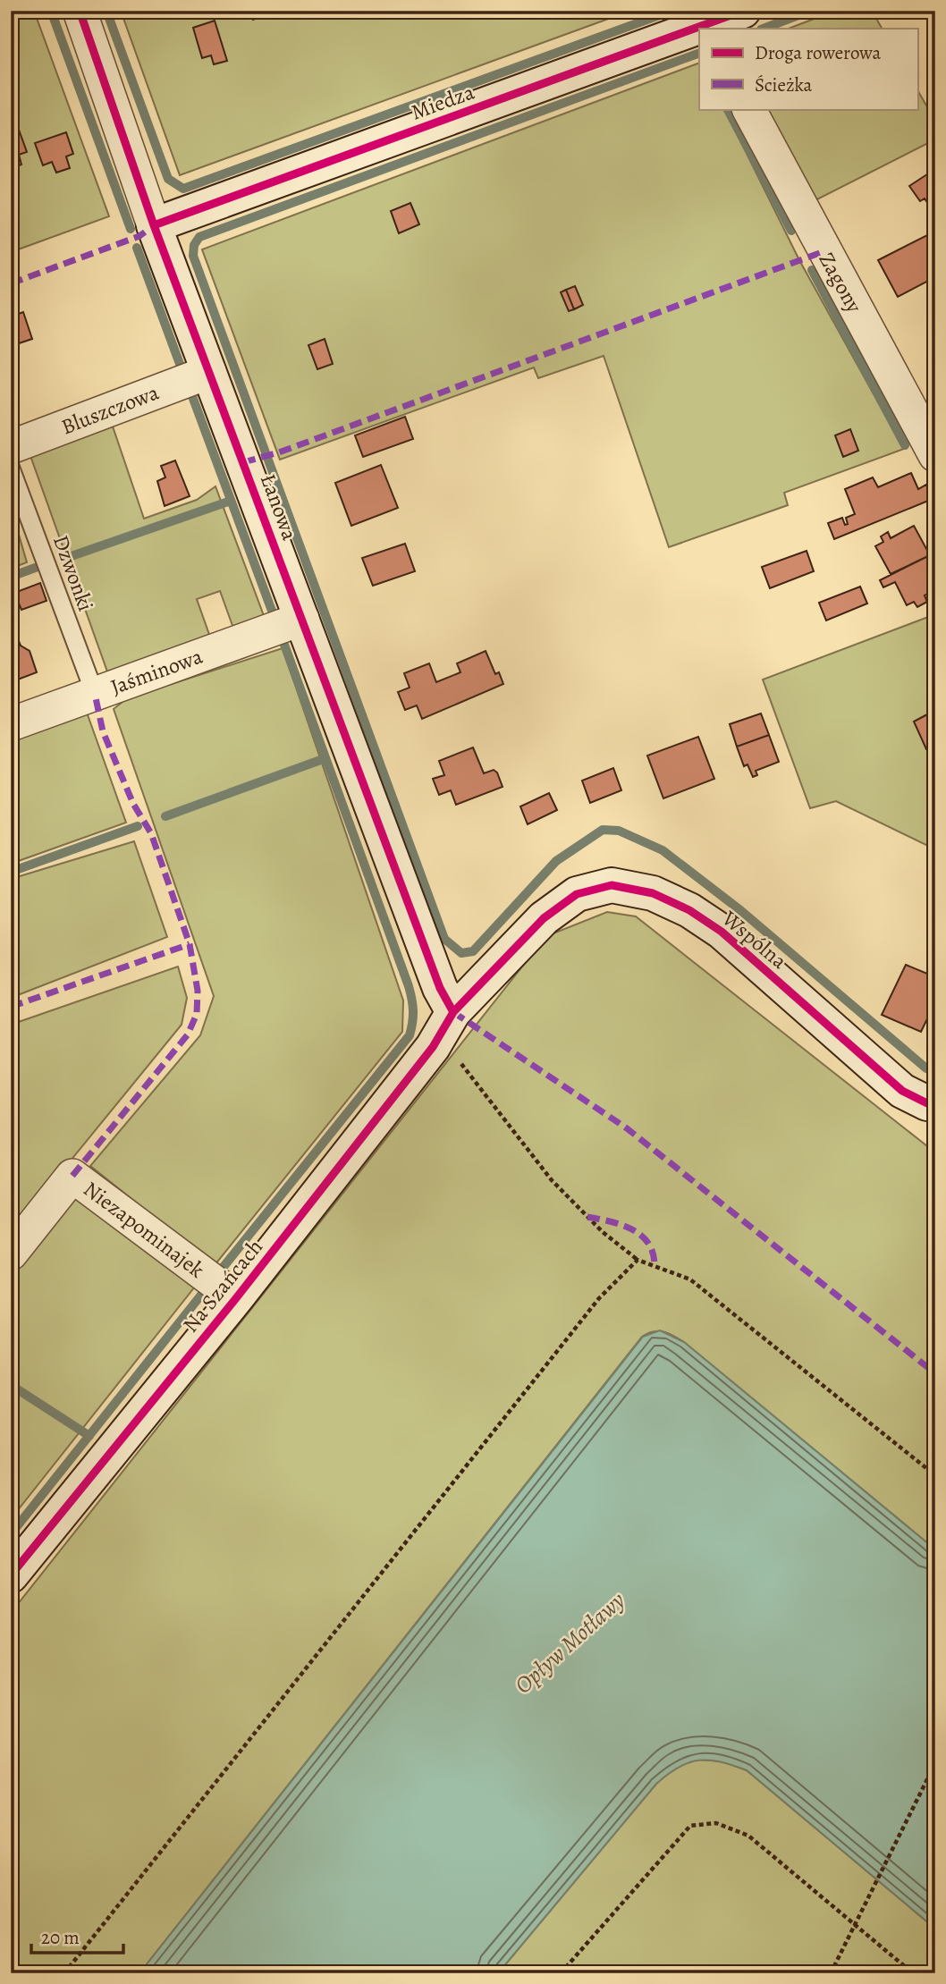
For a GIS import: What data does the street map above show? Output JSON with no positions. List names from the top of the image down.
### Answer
{
  "streets": {
    "street": [
      "Miedza",
      "Zagony",
      "Bluszczowa",
      "Łanowa",
      "Jaśminowa",
      "Wspólna",
      "Niezapominajek",
      "Na Szańcach"
    ],
    "lane": ["Dzwonki"]
  },
  "crossings": [
    ["Miedza", "Łanowa"],
    ["Bluszczowa", "Łanowa"],
    ["Łanowa", "Jaśminowa"],
    ["Łanowa", "Wspólna"],
    ["Łanowa", "Na Szańcach"],
    ["Dzwonki", "Jaśminowa"],
    ["Wspólna", "Na Szańcach"],
    ["Niezapominajek", "Na Szańcach"]
  ],
  "water": ["Opływ Motławy"],
  "legend": ["Droga rowerowa", "Ścieżka"],
  "scale_bar": "20 m"
}
